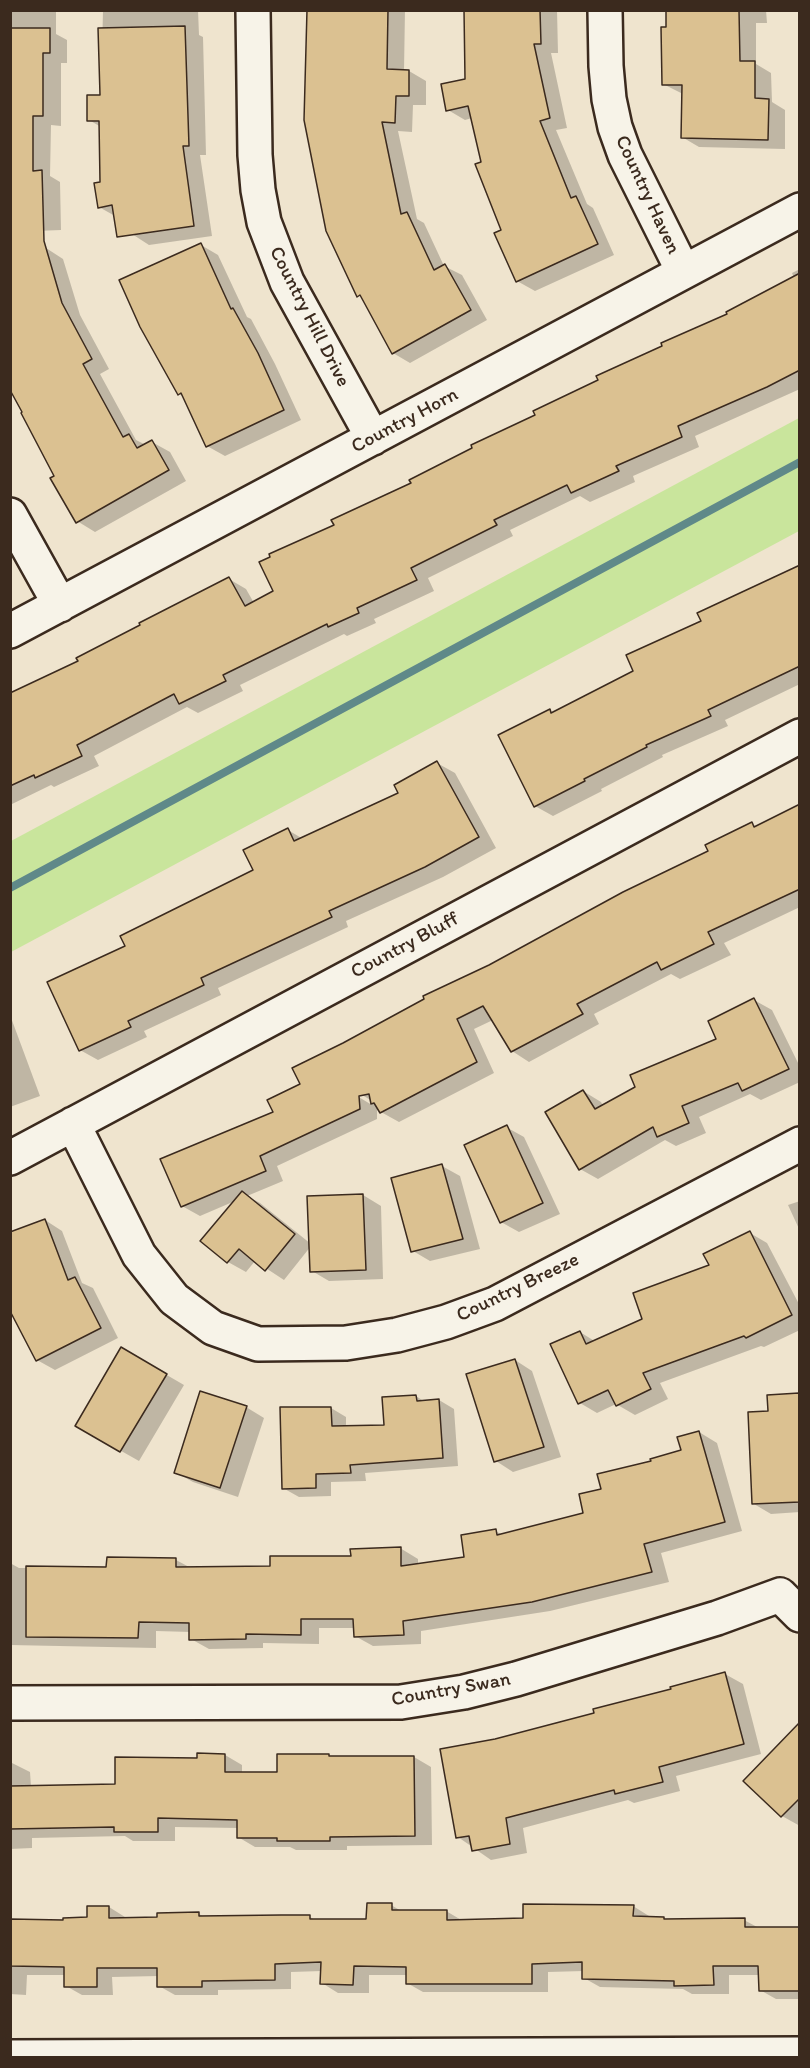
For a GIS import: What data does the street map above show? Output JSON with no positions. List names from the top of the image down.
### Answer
{
  "streets": {
    "street": [
      "Country Haven",
      "Country Hill Drive",
      "Country Horn",
      "Country Bluff",
      "Country Breeze",
      "Country Swan"
    ]
  },
  "crossings": [
    ["Country Haven", "Country Horn"],
    ["Country Hill Drive", "Country Horn"],
    ["Country Bluff", "Country Breeze"]
  ]
}
